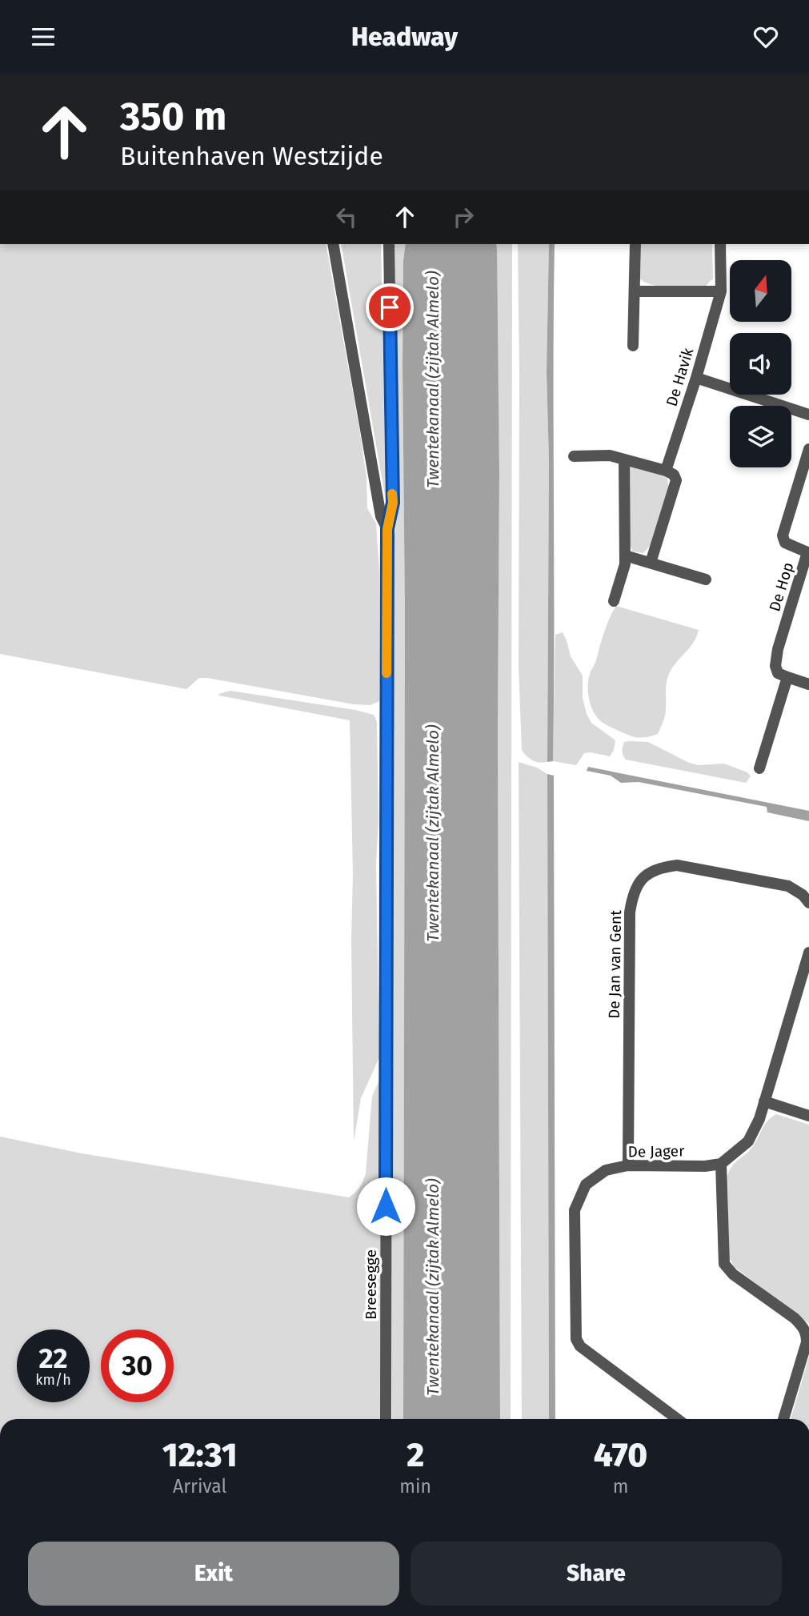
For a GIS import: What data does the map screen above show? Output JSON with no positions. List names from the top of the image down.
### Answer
{
  "streets": {
    "street": [
      "De Havik",
      "De Hop",
      "De Jan van Gent",
      "De Jager",
      "Breesegge"
    ]
  },
  "crossings": [
    ["De Jan van Gent", "De Jager"]
  ],
  "water": ["Twentekanaal (zijtak Almelo)"],
  "north": "top",
  "page": {
    "header": "Headway",
    "turn": ["350 m", "Buitenhaven Westzijde"],
    "speed": "22 km/h",
    "limit": "30",
    "eta": [
      "12:31",
      "Arrival",
      "2",
      "min",
      "470",
      "m"
    ],
    "buttons": ["Exit", "Share"]
  }
}
